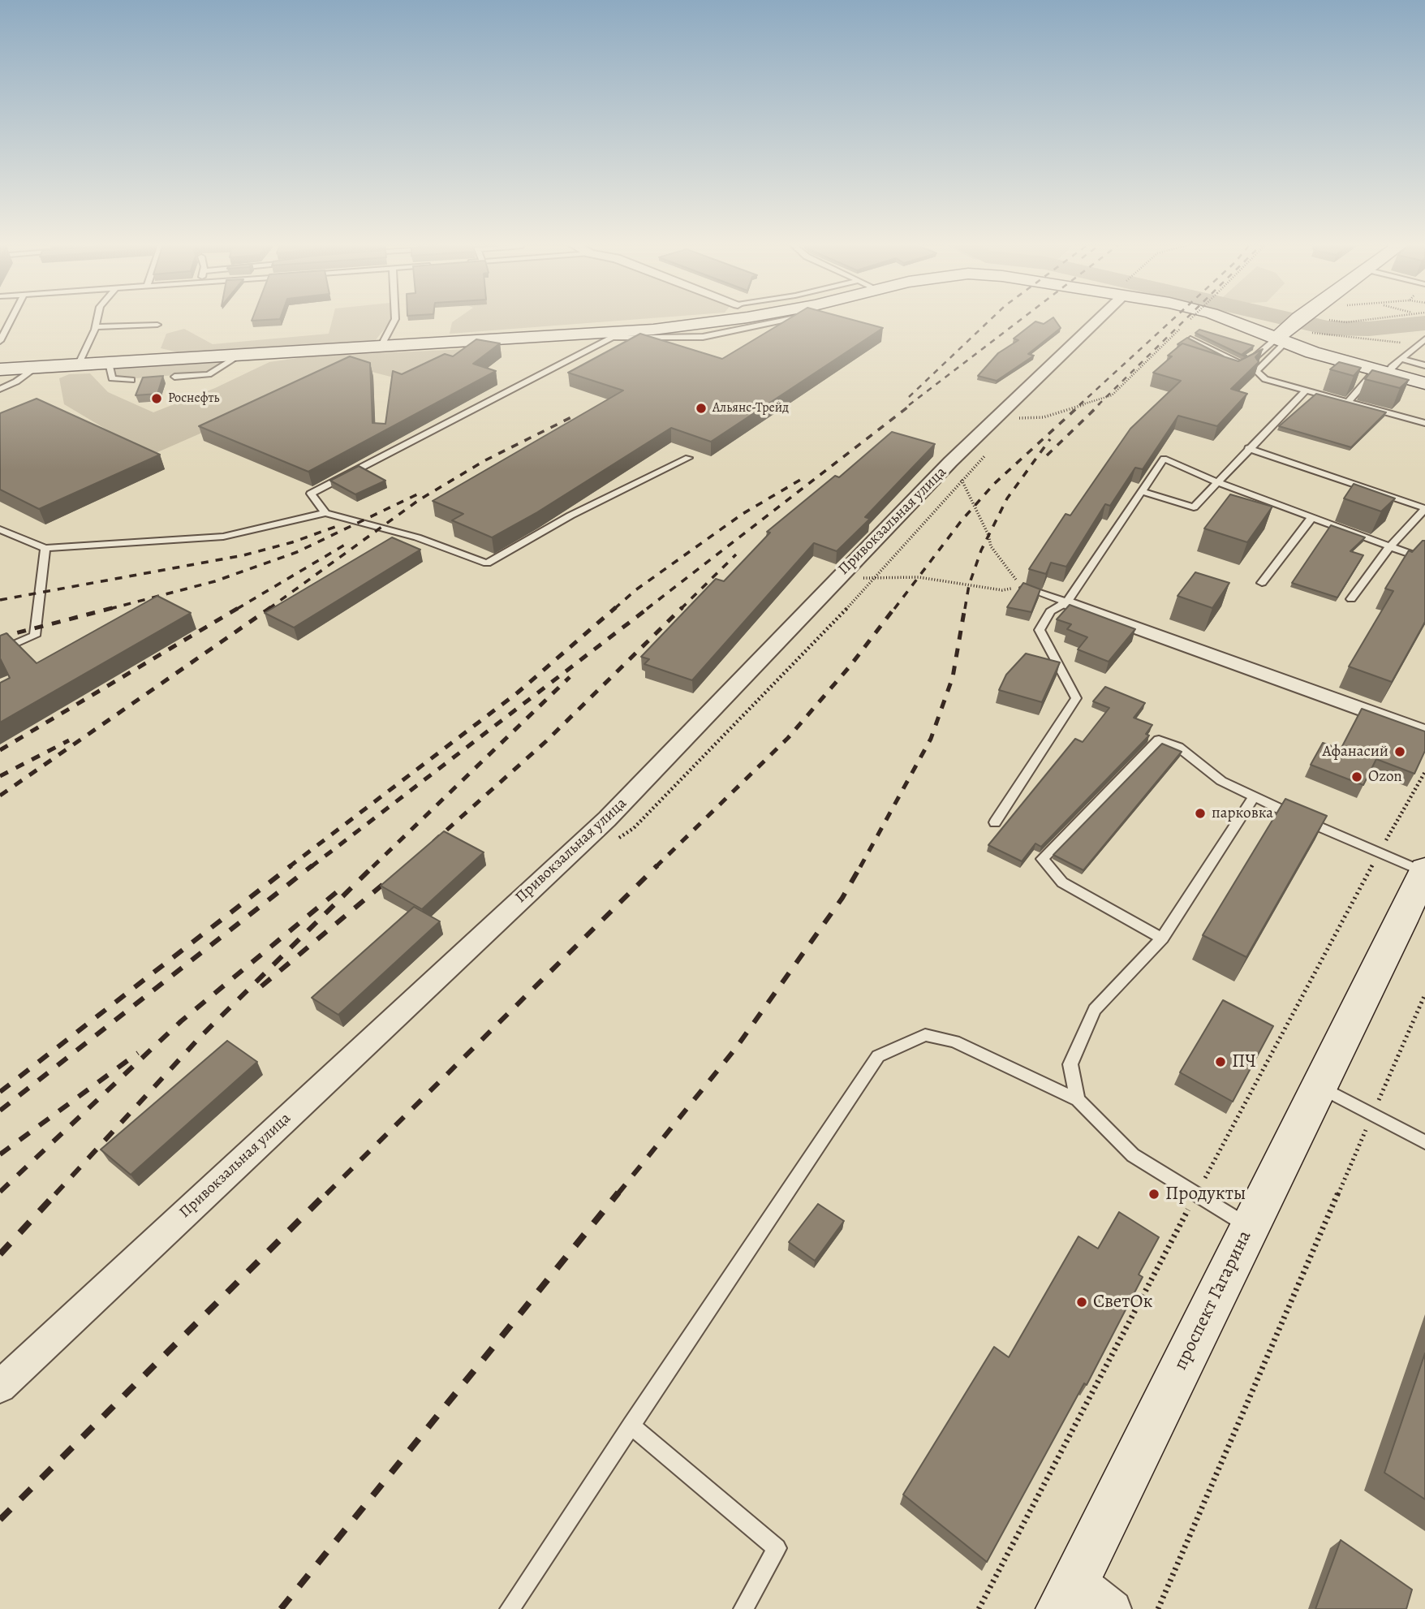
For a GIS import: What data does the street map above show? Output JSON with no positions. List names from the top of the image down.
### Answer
{
  "streets": {
    "main road": ["проспект Гагарина"],
    "street": ["Привокзальная улица"]
  },
  "places": [
    "Роснефть",
    "Альянс-Трейд",
    "Афанасий",
    "Ozon",
    "парковка",
    "ПЧ",
    "Продукты",
    "СветОк"
  ]
}
